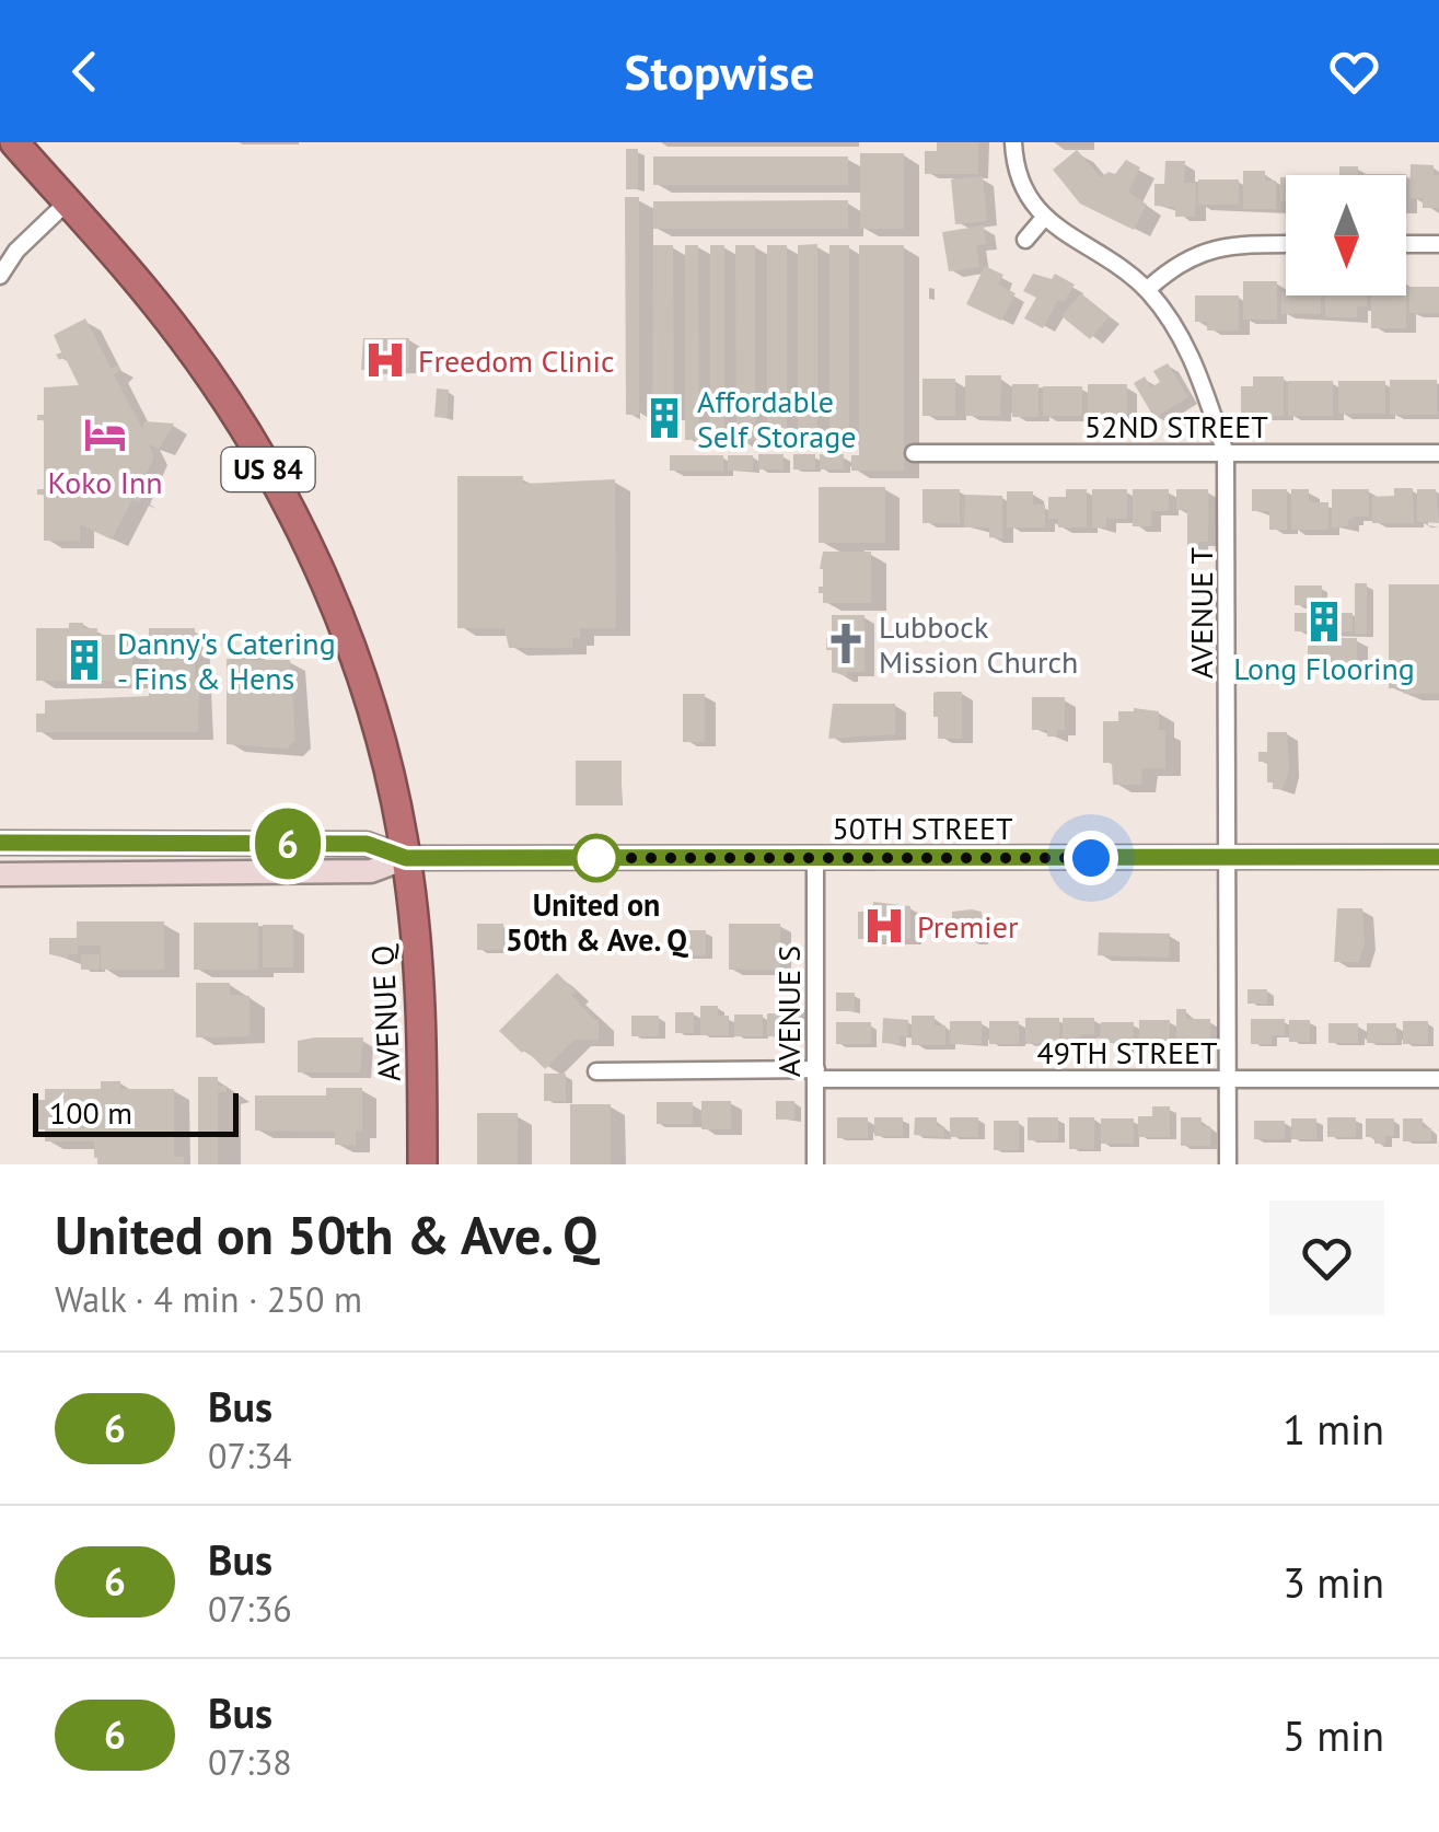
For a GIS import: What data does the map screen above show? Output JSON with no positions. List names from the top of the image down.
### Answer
{
  "streets": {
    "highway": ["US 84", "AVENUE Q"],
    "main road": ["50TH STREET"],
    "street": [
      "52ND STREET",
      "AVENUE T",
      "AVENUE S",
      "49TH STREET"
    ]
  },
  "crossings": [
    ["52ND STREET", "AVENUE T"],
    ["US 84", "50TH STREET"],
    ["US 84", "AVENUE Q"],
    ["AVENUE T", "50TH STREET"],
    ["AVENUE T", "49TH STREET"],
    ["50TH STREET", "AVENUE S"],
    ["50TH STREET", "AVENUE Q"],
    ["AVENUE S", "49TH STREET"]
  ],
  "places": {
    "hospital": ["Freedom Clinic", "Premier"],
    "building": ["Affordable Self Storage", "Long Flooring", "Danny's Catering - Fins & Hens"],
    "hotel": ["Koko Inn"],
    "church": ["Lubbock Mission Church"],
    "other": ["United on 50th & Ave. Q"]
  },
  "lines": ["bus line 6"],
  "scale_bar": "100 m",
  "north": "bottom",
  "page": {
    "header": "Stopwise",
    "on_map": "6",
    "scale": "100 m",
    "heading": ["United on 50th & Ave. Q", "Walk · 4 min · 250 m"],
    "list": [
      {
        "mark": "6",
        "name": "Bus",
        "note": "07:34",
        "value": "1 min"
      },
      {
        "mark": "6",
        "name": "Bus",
        "note": "07:36",
        "value": "3 min"
      },
      {
        "mark": "6",
        "name": "Bus",
        "note": "07:38",
        "value": "5 min"
      }
    ]
  }
}
